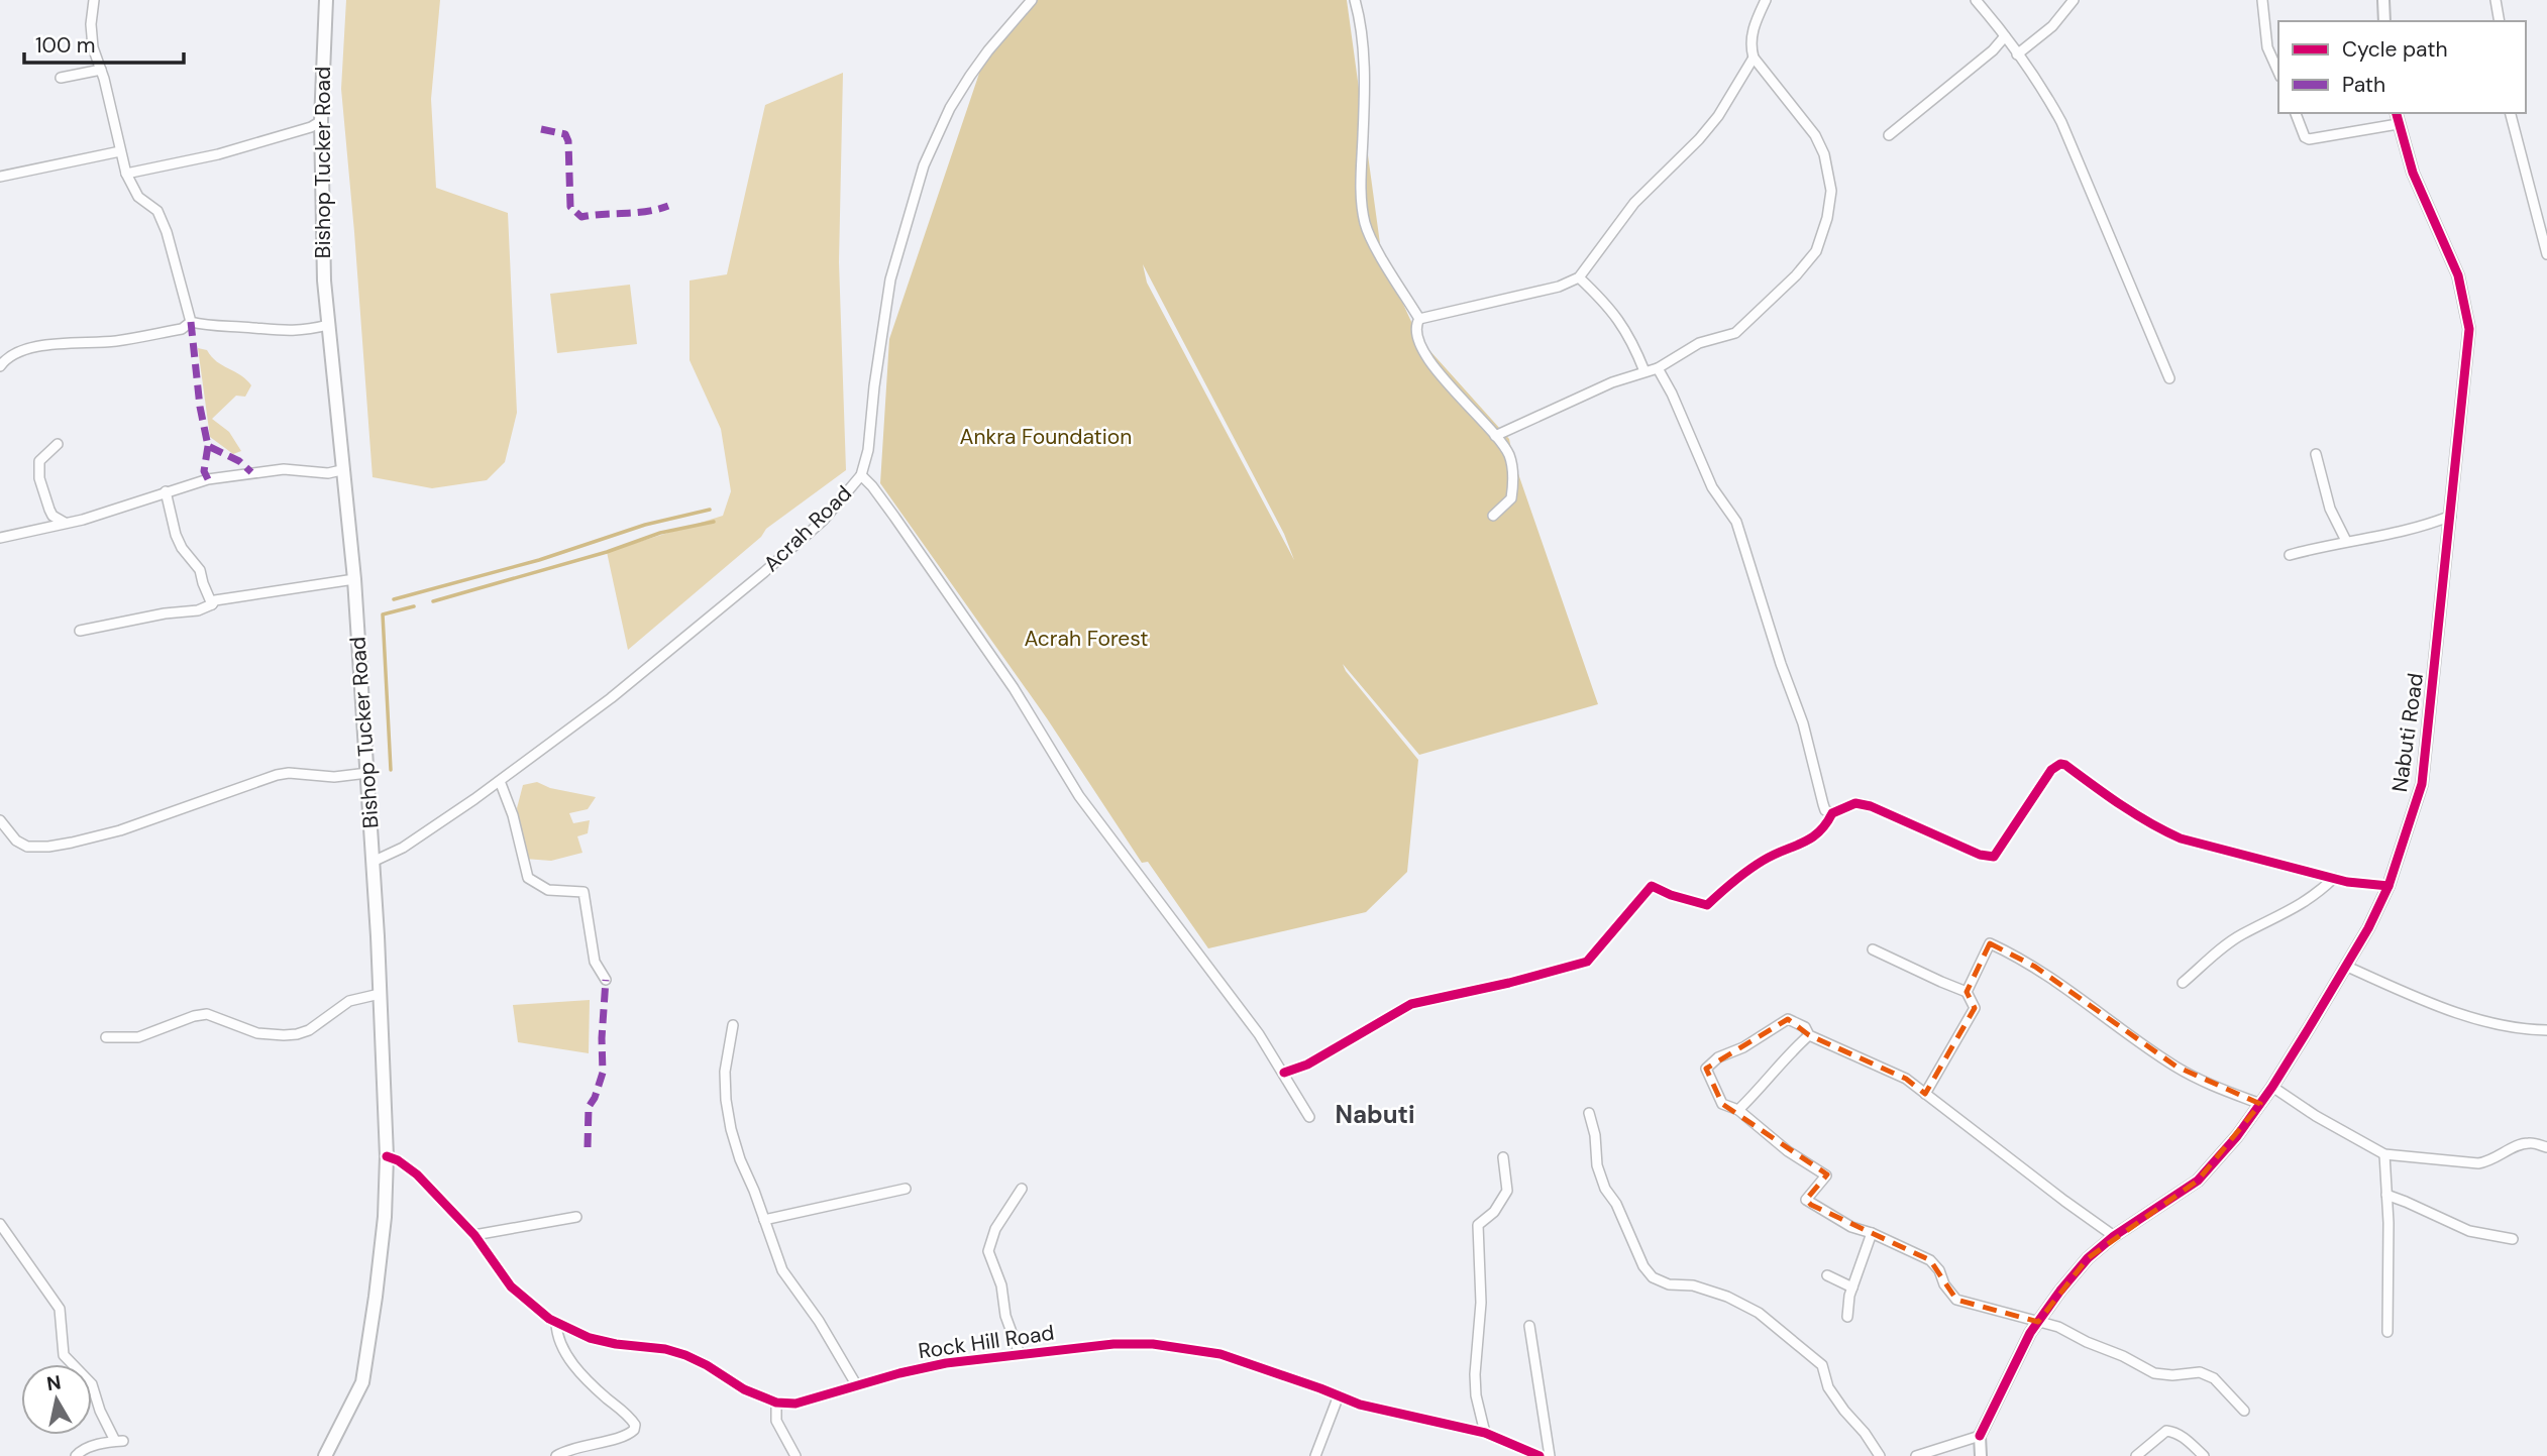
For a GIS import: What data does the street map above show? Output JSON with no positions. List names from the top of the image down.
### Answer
{
  "streets": {
    "main road": ["Bishop Tucker Road"],
    "street": ["Acrah Road", "Nabuti Road", "Rock Hill Road"]
  },
  "crossings": [
    ["Bishop Tucker Road", "Acrah Road"],
    ["Bishop Tucker Road", "Rock Hill Road"]
  ],
  "districts": ["Nabuti"],
  "parks": ["Ankra Foundation", "Acrah Forest"],
  "legend": ["Cycle path", "Path"],
  "scale_bar": "100 m",
  "north": "top"
}
